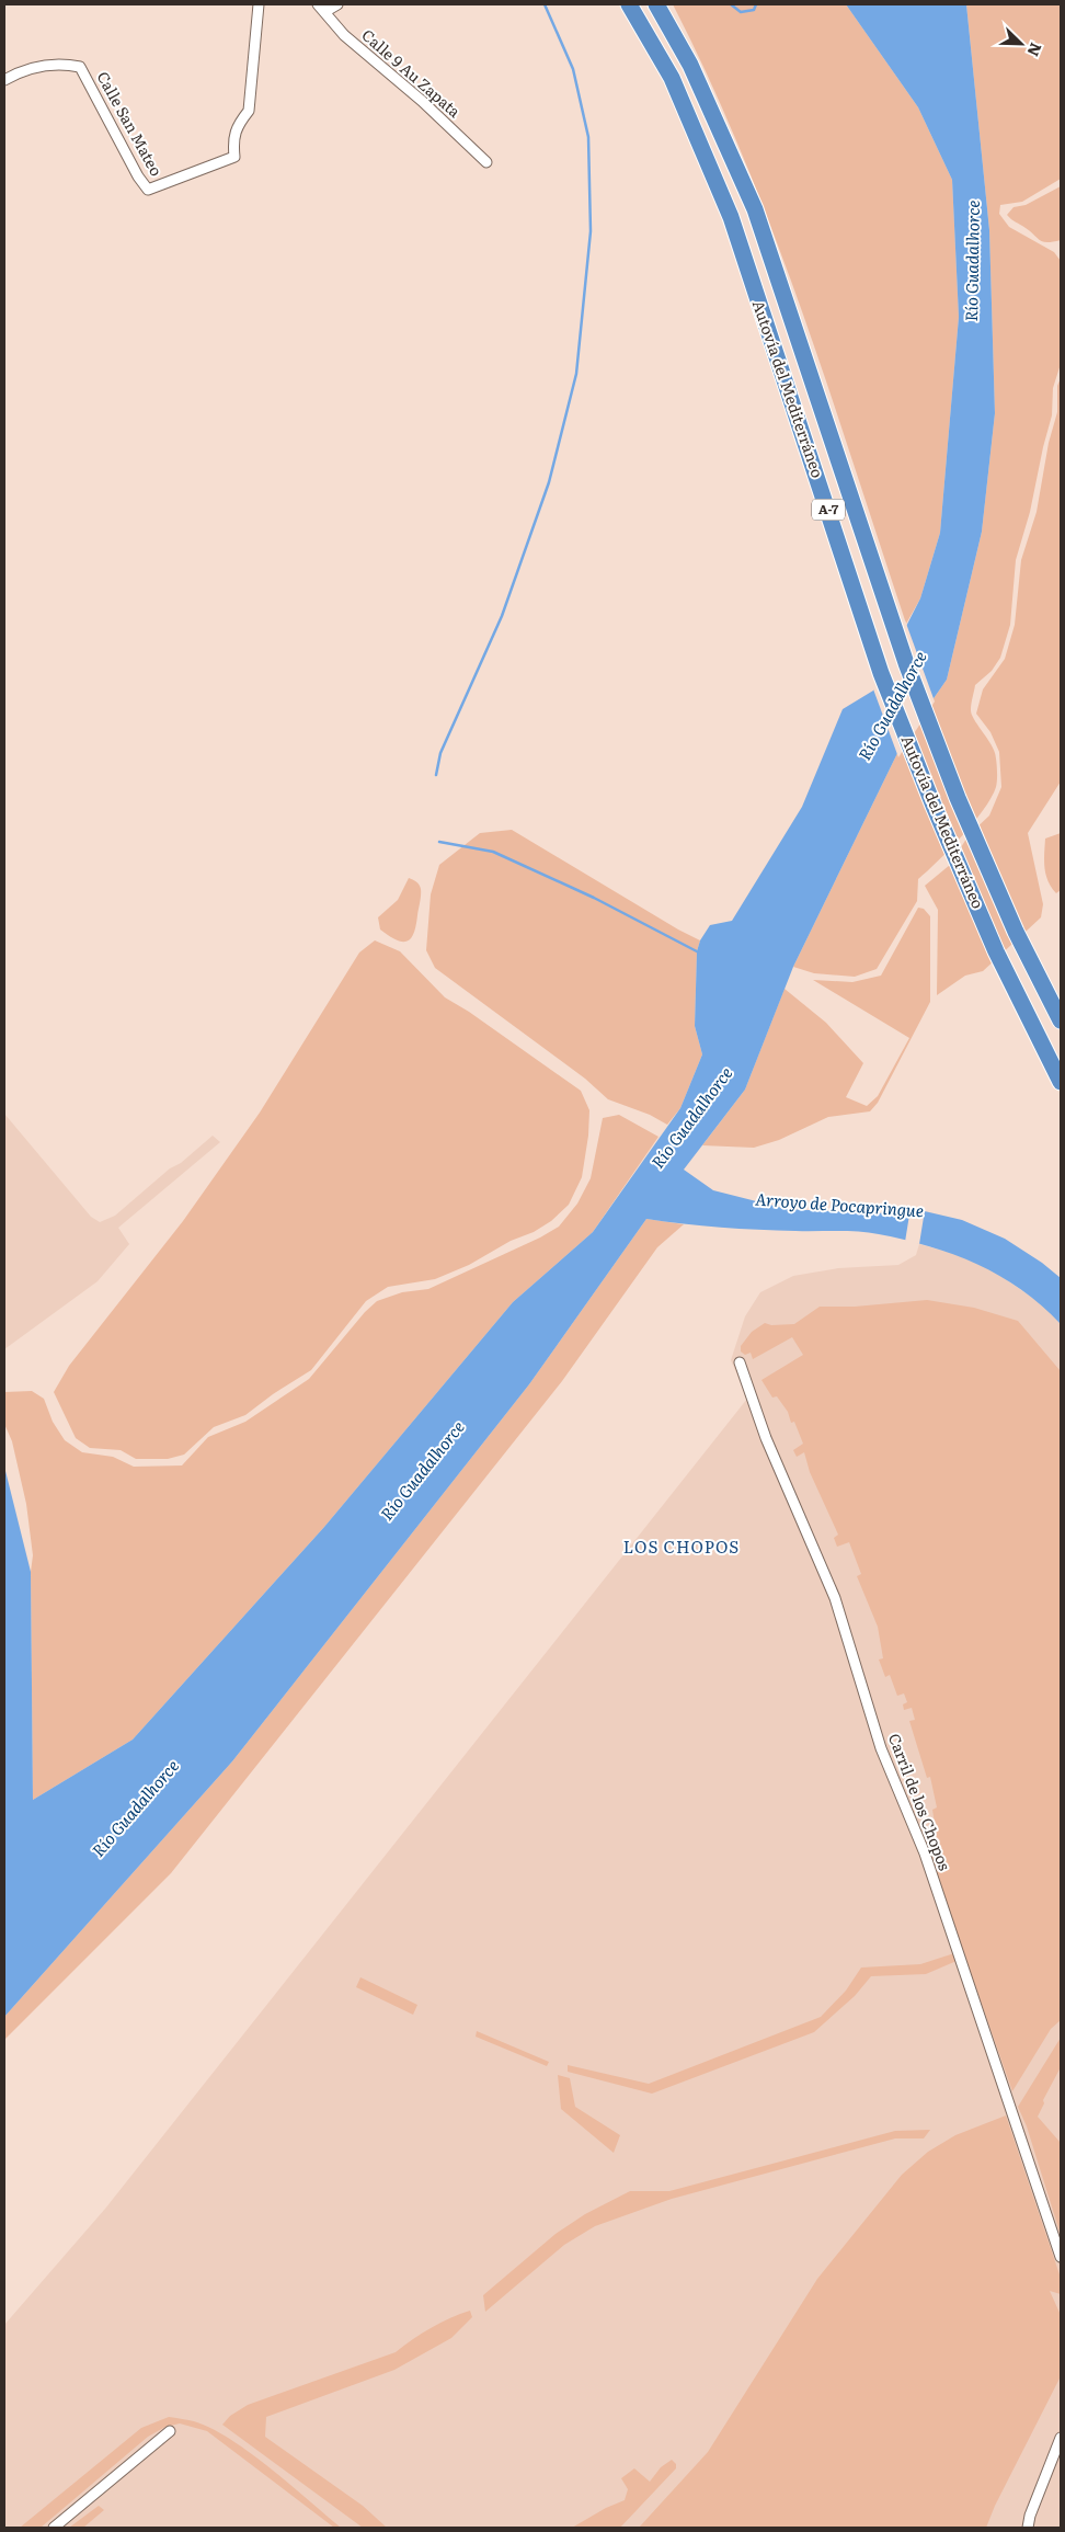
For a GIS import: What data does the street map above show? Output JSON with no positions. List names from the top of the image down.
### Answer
{
  "streets": {
    "highway": ["Autovía del Mediterráneo", "A-7"],
    "street": ["Calle 9 Au Zapata", "Calle San Mateo", "Carril de los Chopos"]
  },
  "districts": ["LOS CHOPOS"],
  "water": ["Río Guadalhorce", "Arroyo de Pocapringue"],
  "north": "bottom right"
}
